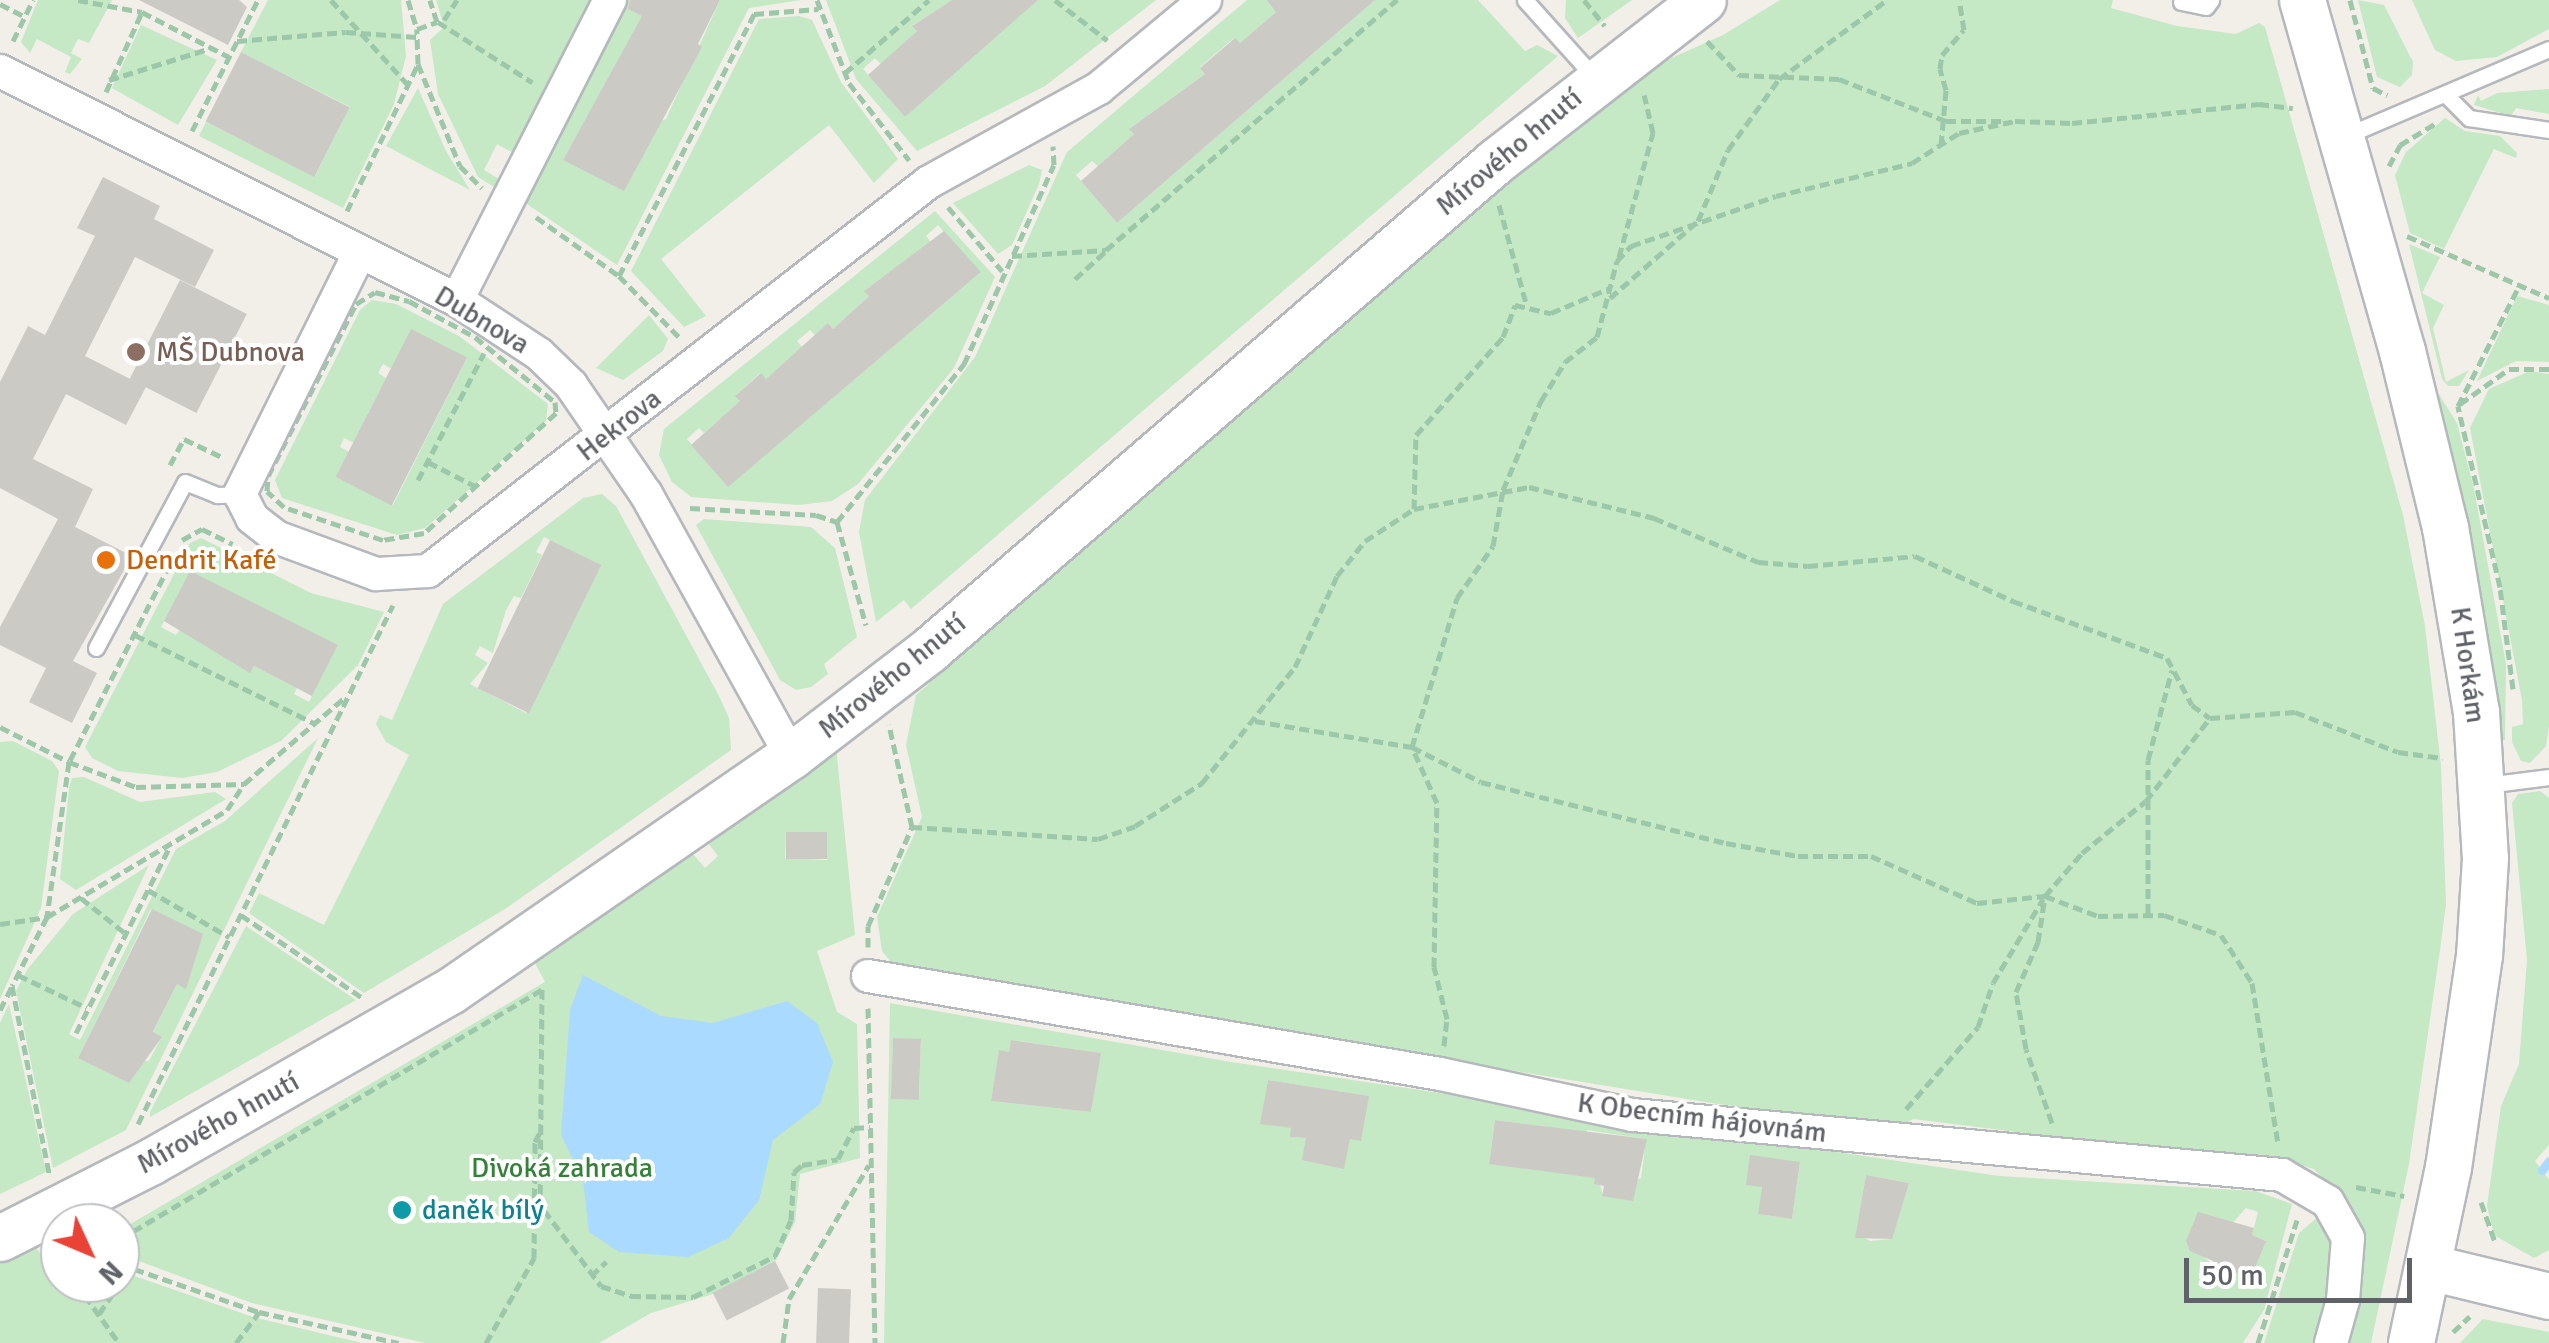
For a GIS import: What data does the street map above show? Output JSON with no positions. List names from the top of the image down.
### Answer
{
  "streets": {
    "main road": ["Mírového hnutí", "K Horkám"],
    "street": ["Dubnova", "Hekrova", "K Obecním hájovnám"]
  },
  "crossings": [
    ["Mírového hnutí", "Dubnova"],
    ["Dubnova", "Hekrova"]
  ],
  "parks": ["Divoká zahrada"],
  "places": ["MŠ Dubnova", "Dendrit Kafé", "daněk bílý"],
  "scale_bar": "50 m",
  "north": "bottom right"
}
